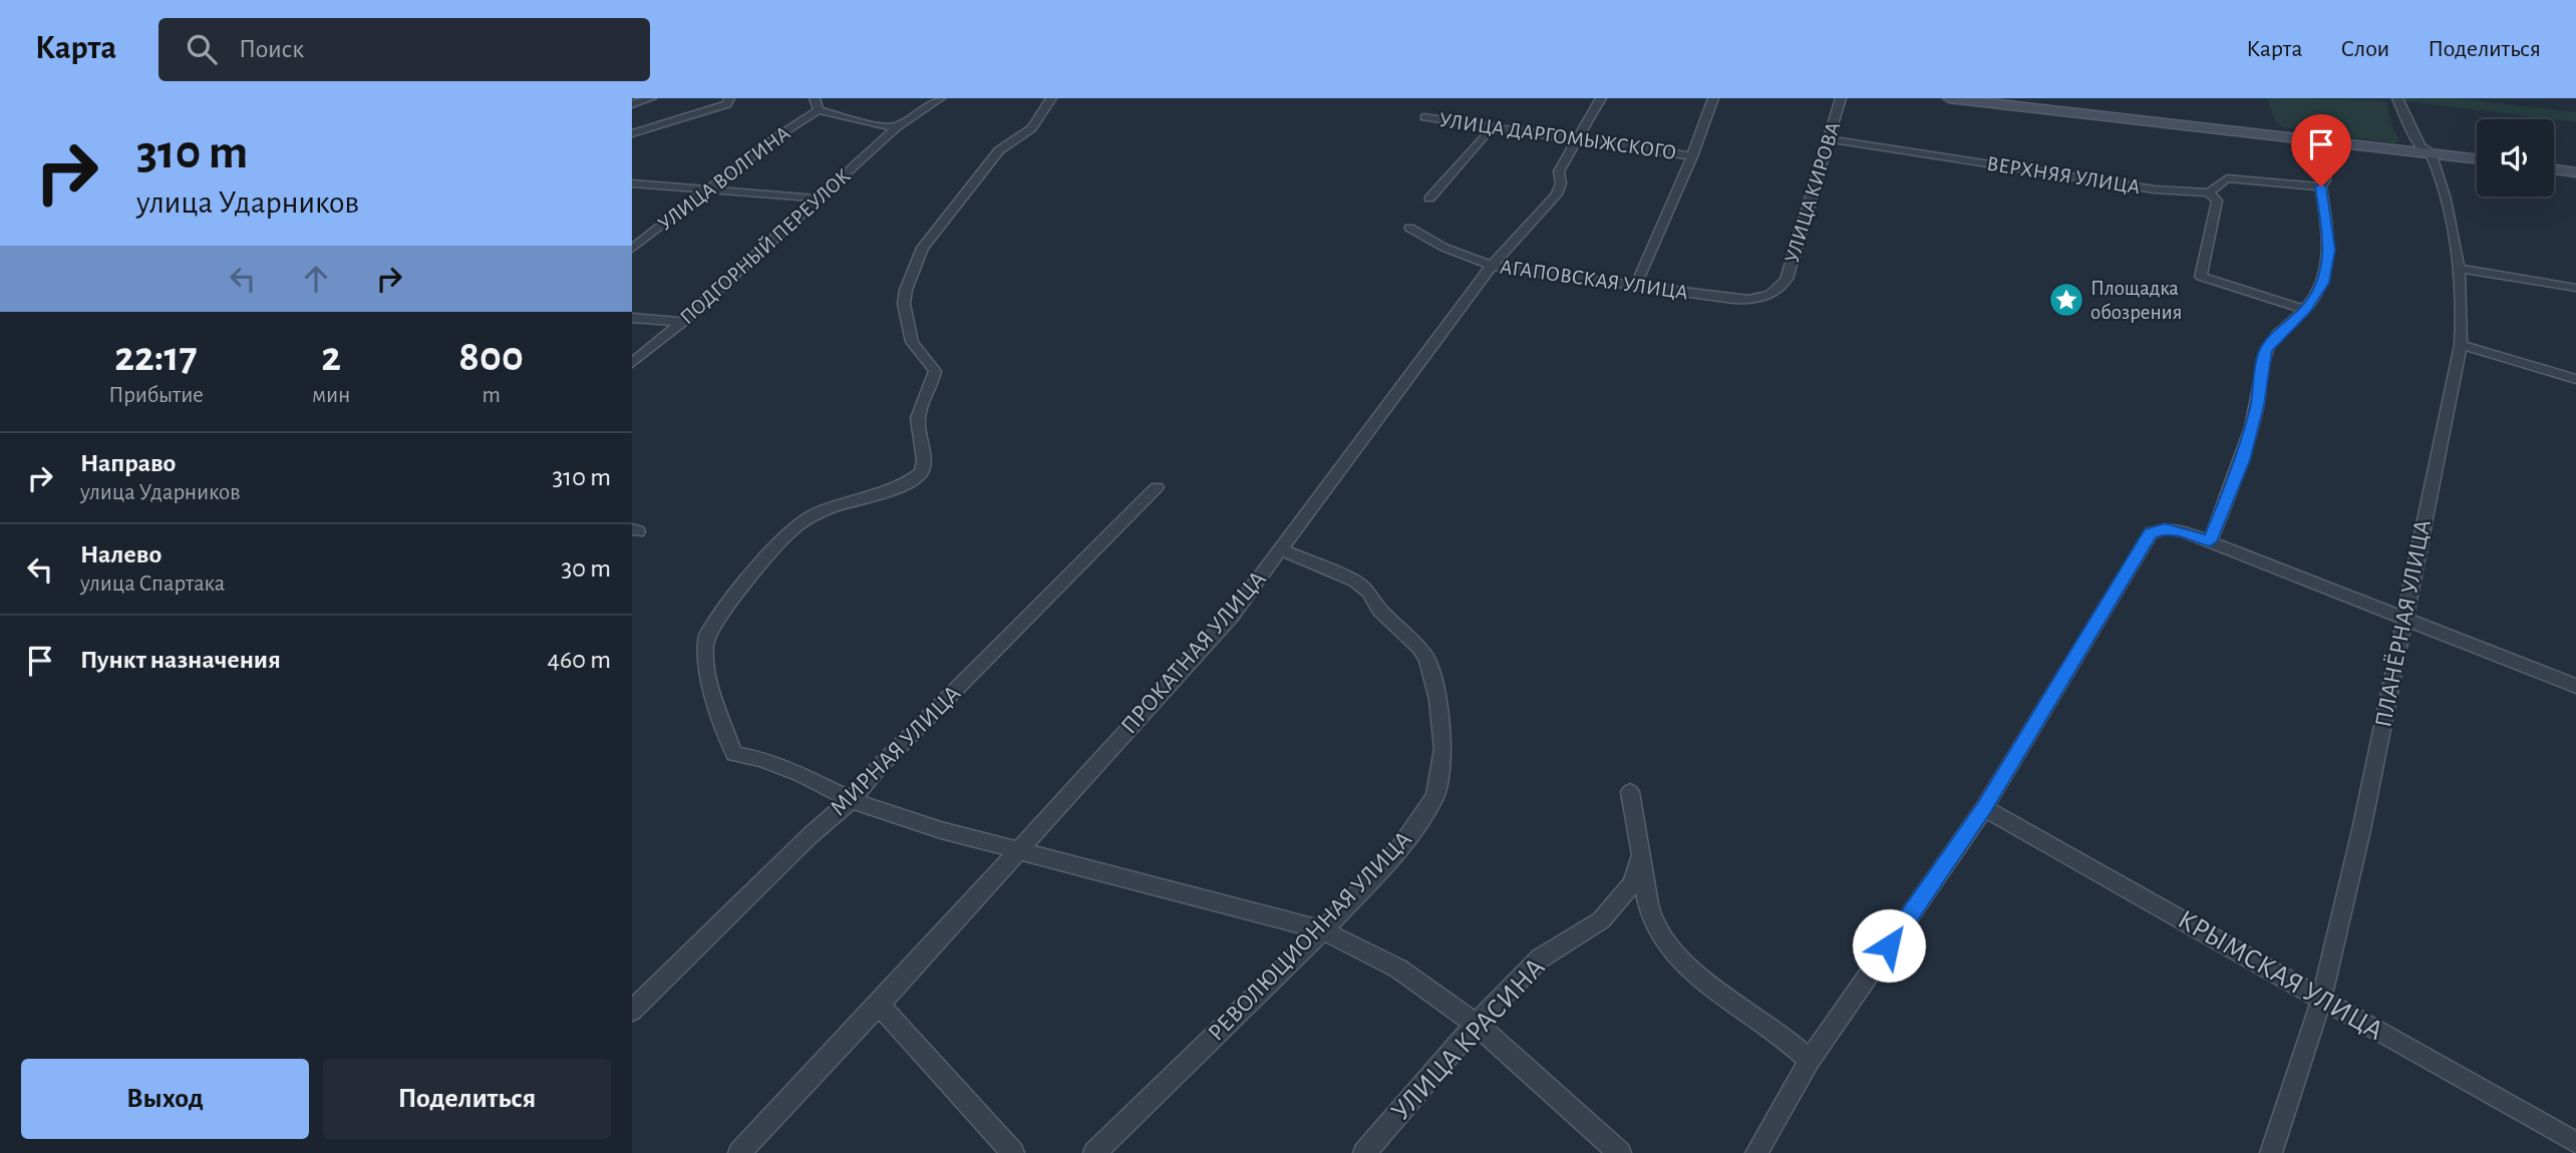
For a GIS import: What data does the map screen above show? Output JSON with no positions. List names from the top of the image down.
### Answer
{
  "streets": {
    "street": [
      "УЛИЦА ДАРГОМЫЖСКОГО",
      "ВЕРХНЯЯ УЛИЦА",
      "УЛИЦА ВОЛГИНА",
      "УЛИЦА КИРОВА",
      "ПОДГОРНЫЙ ПЕРЕУЛОК",
      "АГАПОВСКАЯ УЛИЦА",
      "ПЛАНЁРНАЯ УЛИЦА",
      "ПРОКАТНАЯ УЛИЦА",
      "МИРНАЯ УЛИЦА",
      "РЕВОЛЮЦИОННАЯ УЛИЦА",
      "КРЫМСКАЯ УЛИЦА",
      "УЛИЦА КРАСИНА"
    ]
  },
  "crossings": [
    ["УЛИЦА ДАРГОМЫЖСКОГО", "ПРОКАТНАЯ УЛИЦА"],
    ["ВЕРХНЯЯ УЛИЦА", "УЛИЦА КИРОВА"],
    ["УЛИЦА КИРОВА", "АГАПОВСКАЯ УЛИЦА"],
    ["АГАПОВСКАЯ УЛИЦА", "ПРОКАТНАЯ УЛИЦА"],
    ["ПЛАНЁРНАЯ УЛИЦА", "КРЫМСКАЯ УЛИЦА"],
    ["ПРОКАТНАЯ УЛИЦА", "РЕВОЛЮЦИОННАЯ УЛИЦА"]
  ],
  "places": {
    "place": ["Площадка обозрения"]
  },
  "page": {
    "header": "Карта",
    "search": "Поиск",
    "nav": ["Карта", "Слои", "Поделиться"],
    "turn": ["310 m", "улица Ударников"],
    "eta": [
      "22:17",
      "Прибытие",
      "2",
      "мин",
      "800",
      "m"
    ],
    "list": [
      {
        "name": "Направо",
        "note": "улица Ударников",
        "value": "310 m"
      },
      {
        "name": "Налево",
        "note": "улица Спартака",
        "value": "30 m"
      },
      {
        "name": "Пункт назначения",
        "value": "460 m"
      }
    ],
    "buttons": ["Выход", "Поделиться"]
  }
}
